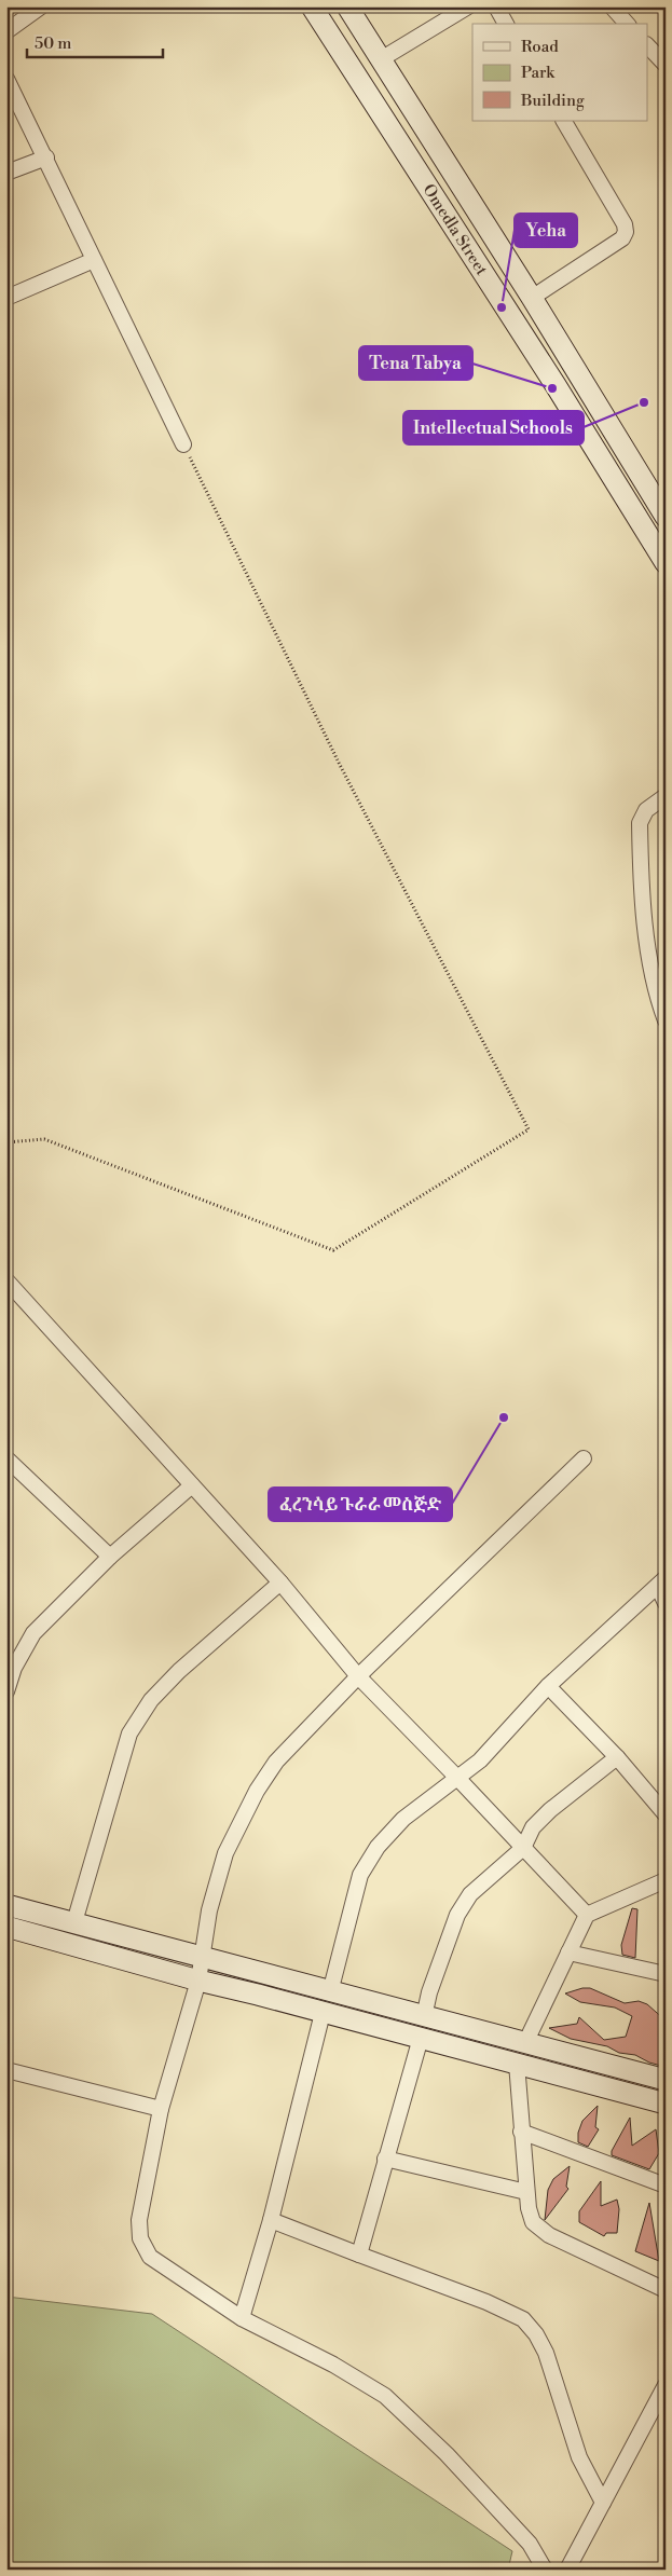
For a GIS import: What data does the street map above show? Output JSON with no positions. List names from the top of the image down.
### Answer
{
  "streets": {
    "street": ["Omedla Street"]
  },
  "places": [
    "Yeha",
    "Tena Tabya",
    "Intellectual Schools",
    "ፈረንሳይ ጉራራ መስጅድ"
  ],
  "legend": ["Road", "Park", "Building"],
  "scale_bar": "50 m"
}
